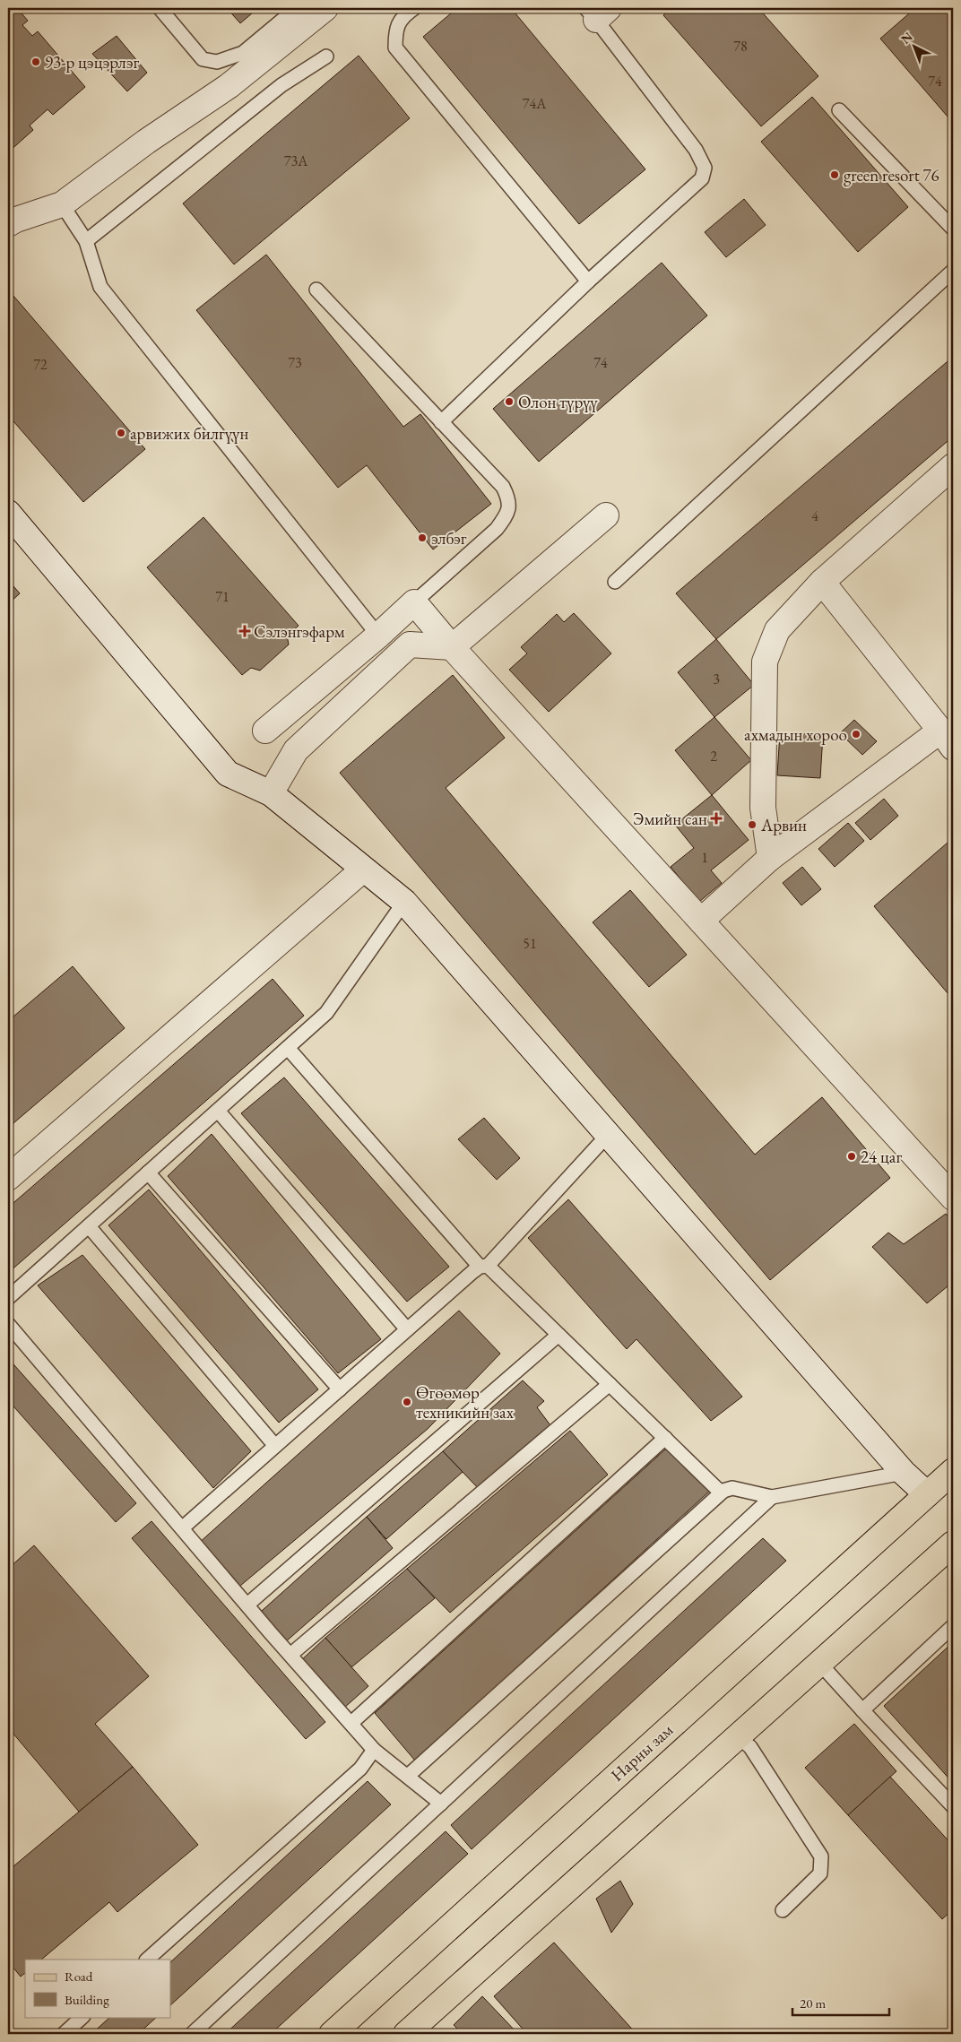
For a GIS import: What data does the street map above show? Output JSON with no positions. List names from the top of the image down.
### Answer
{
  "streets": {
    "main road": ["Нарны зам"]
  },
  "places": {
    "other": [
      "93-р цэцэрлэг",
      "green resort 76",
      "Олон түрүү",
      "арвижих билгүүн",
      "элбэг",
      "ахмадын хороо",
      "Арвин",
      "24 цаг",
      "Өгөөмөр техникийн зах"
    ],
    "health": ["Сэлэнгэфарм", "Эмийн сан"]
  },
  "house_numbers": [
    "78",
    "74",
    "74А",
    "73А",
    "73",
    "74",
    "72",
    "4",
    "71",
    "3",
    "2",
    "1",
    "51"
  ],
  "legend": ["Road", "Building"],
  "scale_bar": "20 m",
  "north": "top left"
}
